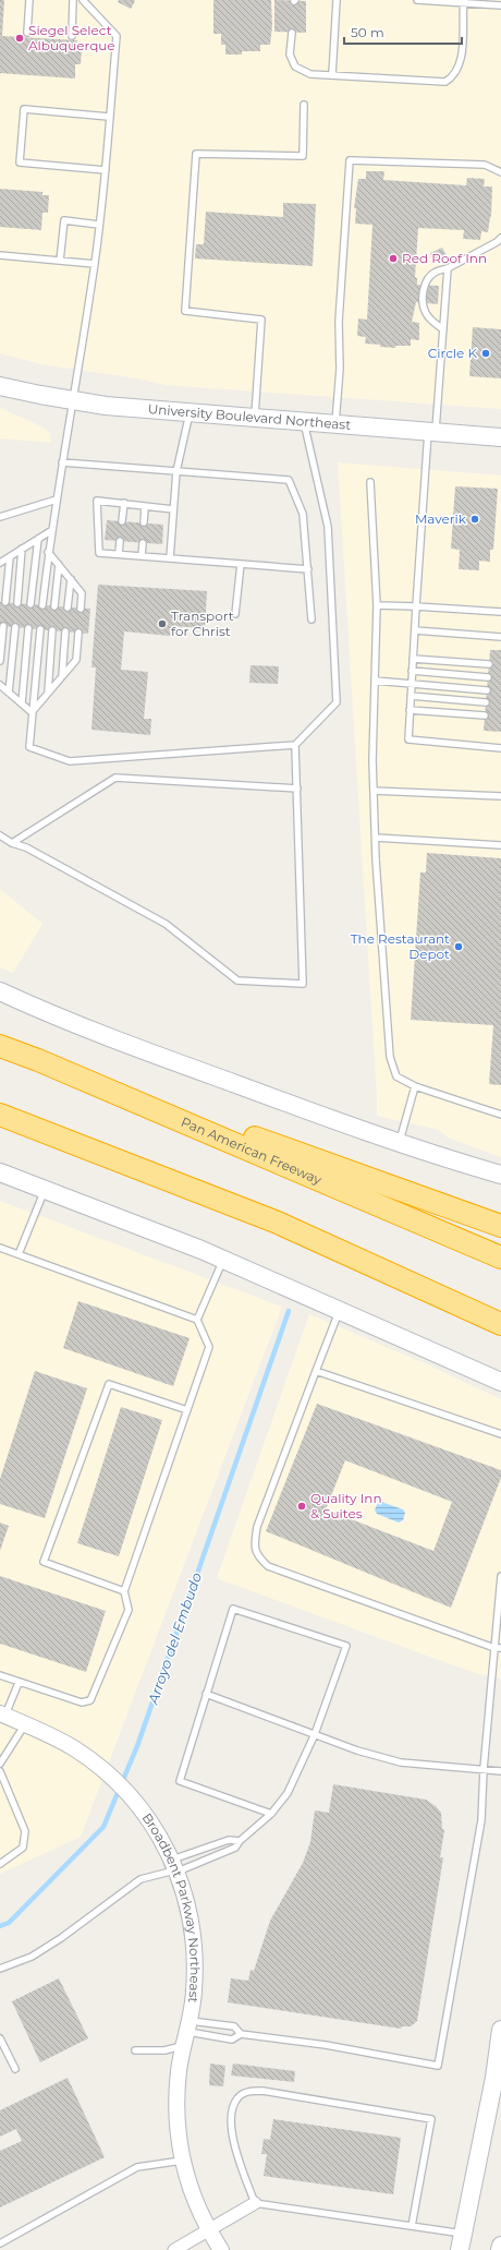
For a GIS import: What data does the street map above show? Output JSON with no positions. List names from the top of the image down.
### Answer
{
  "streets": {
    "highway": ["Pan American Freeway"],
    "main road": ["University Boulevard Northeast"],
    "street": ["Broadbent Parkway Northeast"]
  },
  "water": ["Arroyo del Embudo"],
  "places": [
    "Siegel Select Albuquerque",
    "Red Roof Inn",
    "Circle K",
    "Maverik",
    "Transport for Christ",
    "The Restaurant Depot",
    "Quality Inn & Suites"
  ],
  "scale_bar": "50 m"
}
